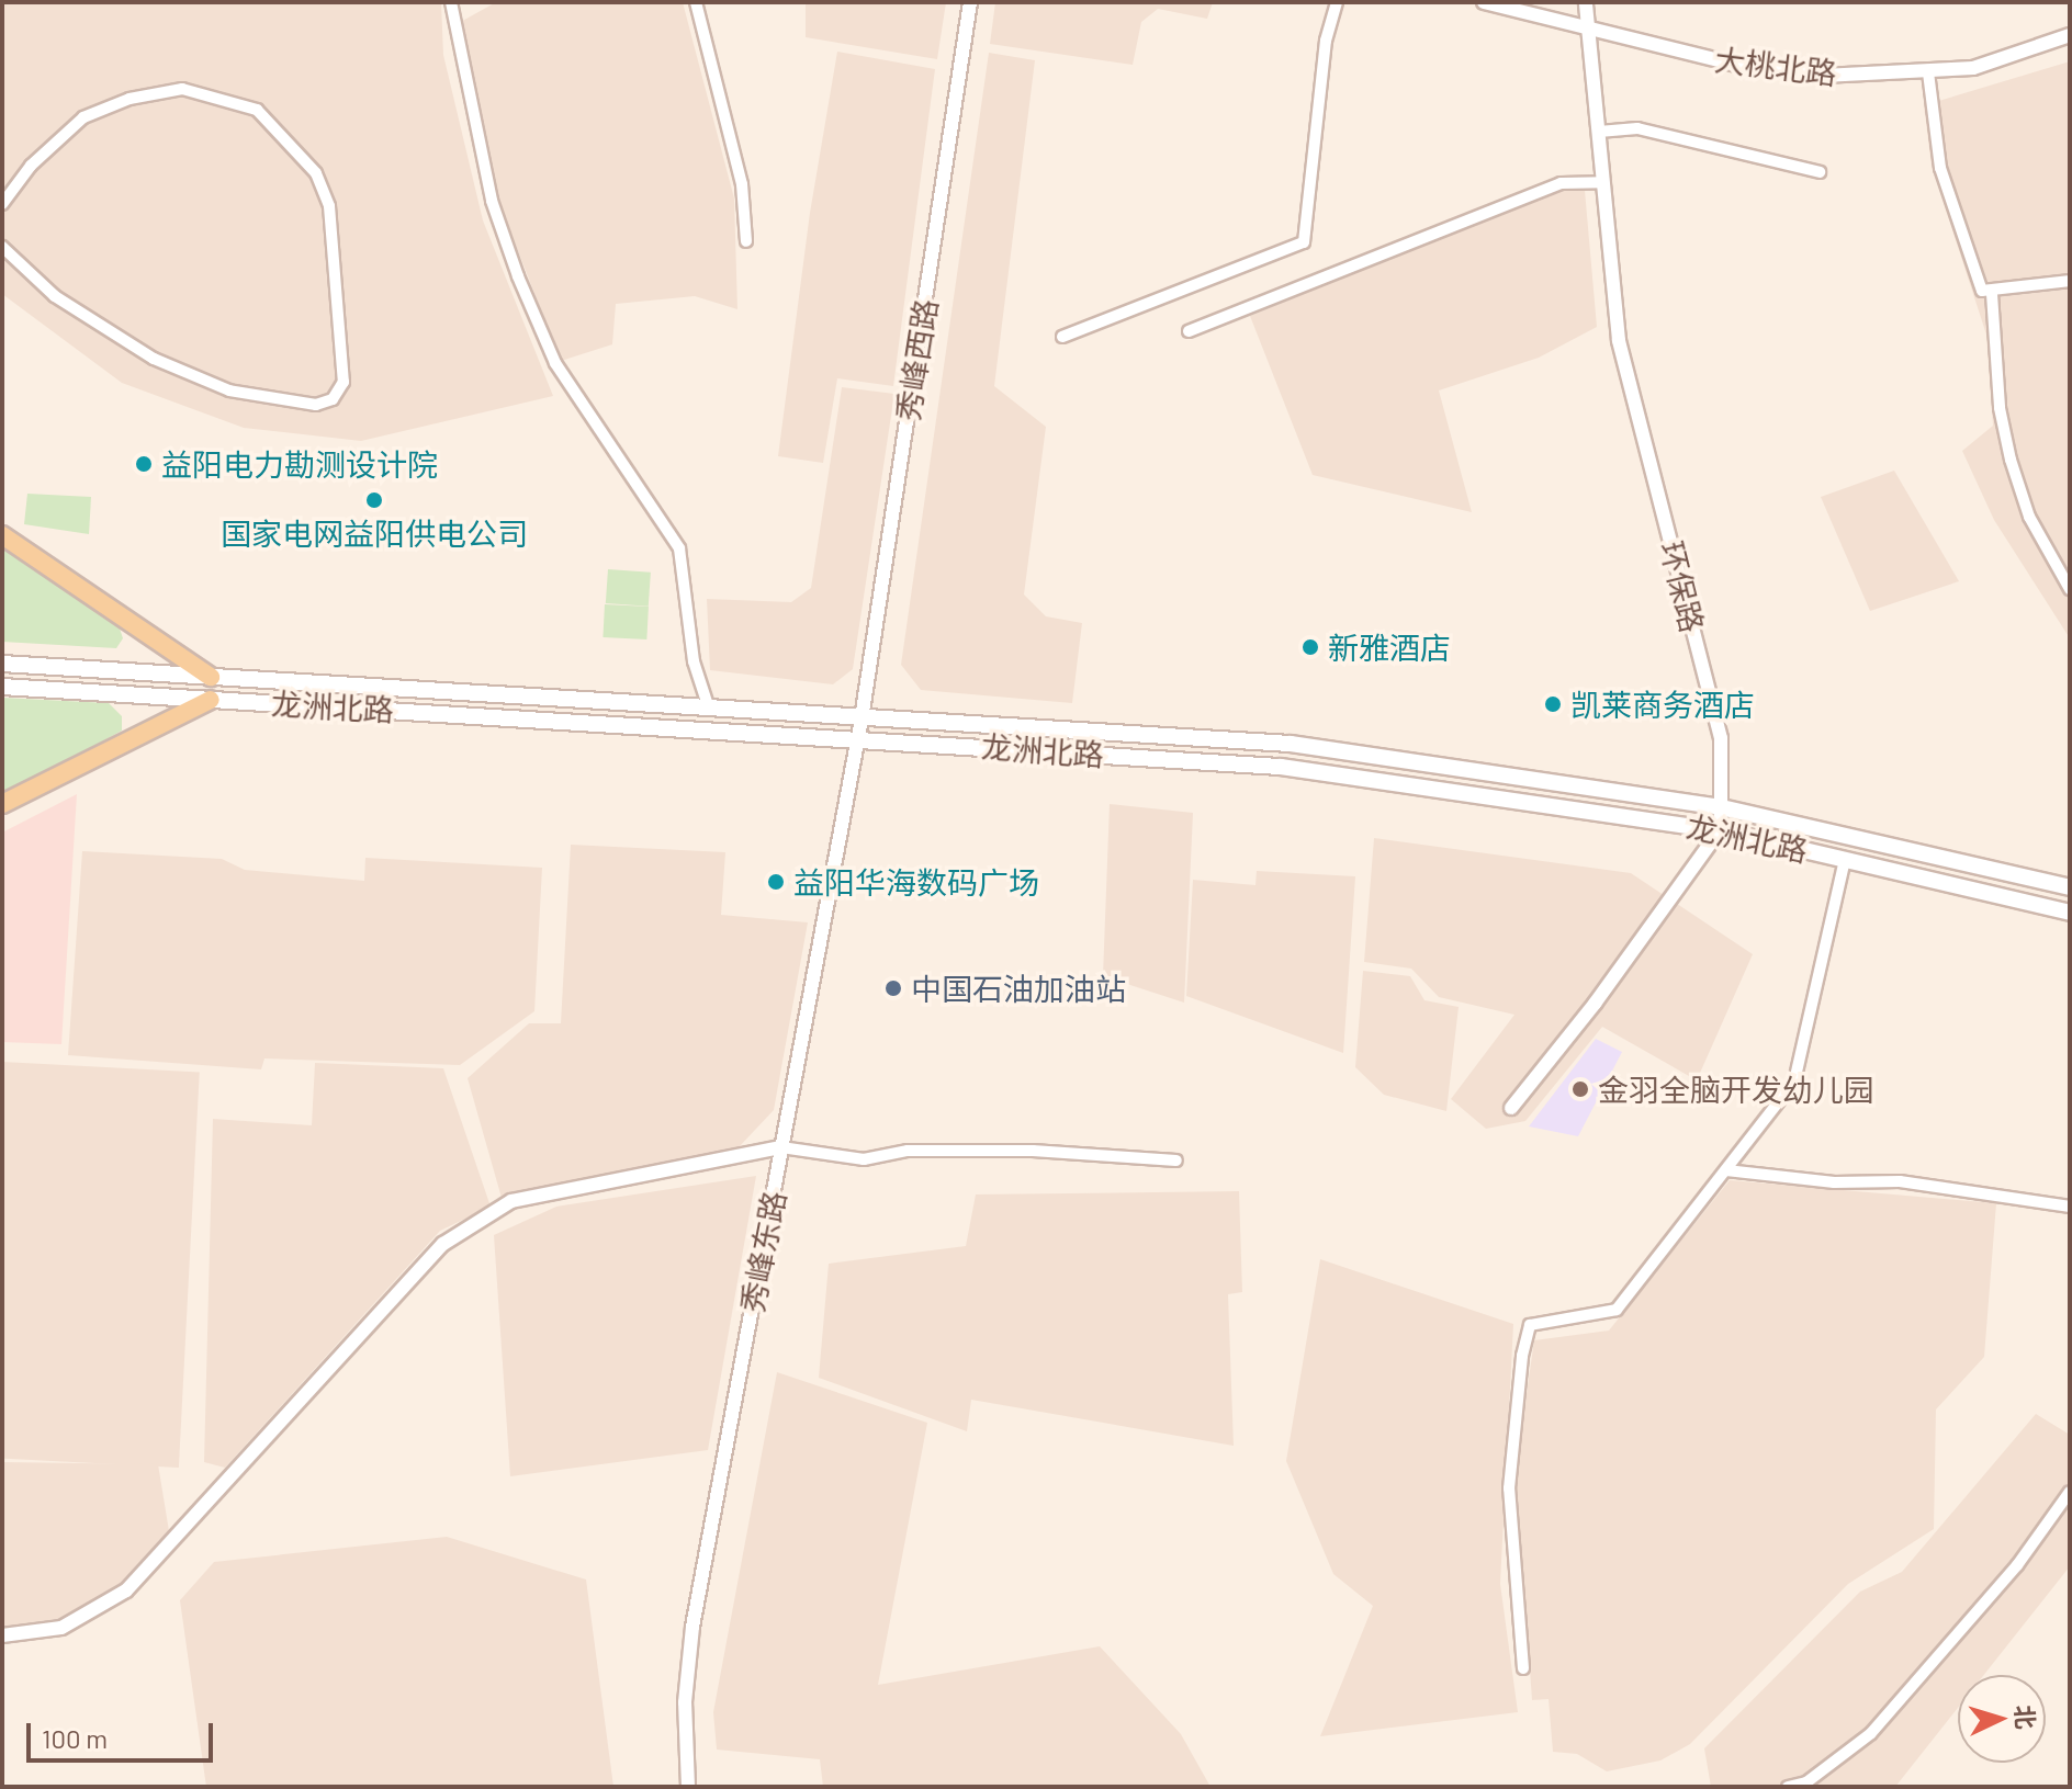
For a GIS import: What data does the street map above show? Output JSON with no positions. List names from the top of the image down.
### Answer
{
  "streets": {
    "main road": ["龙洲北路"],
    "street": [
      "大桃北路",
      "秀峰西路",
      "环保路",
      "秀峰东路"
    ]
  },
  "crossings": [
    ["大桃北路", "环保路"],
    ["秀峰西路", "龙洲北路"],
    ["秀峰西路", "秀峰东路"],
    ["环保路", "龙洲北路"],
    ["龙洲北路", "秀峰东路"]
  ],
  "places": [
    "益阳电力勘测设计院",
    "国家电网益阳供电公司",
    "新雅酒店",
    "凯莱商务酒店",
    "益阳华海数码广场",
    "中国石油加油站",
    "金羽全脑开发幼儿园"
  ],
  "scale_bar": "100 m",
  "north": "right"
}
